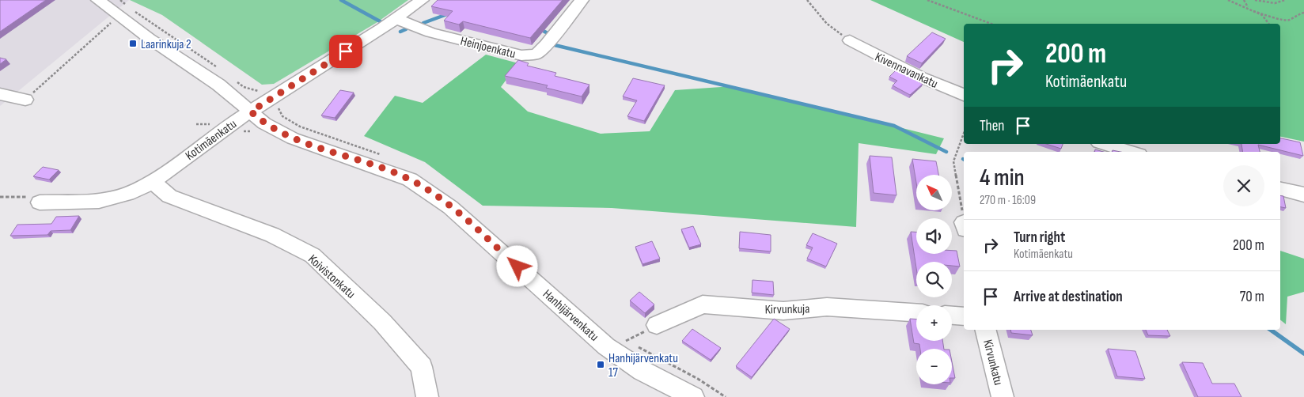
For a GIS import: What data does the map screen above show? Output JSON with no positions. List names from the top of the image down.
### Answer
{
  "streets": {
    "street": [
      "Heinjoenkatu",
      "Kivennavankatu",
      "Kotimäenkatu",
      "Koivistonkatu",
      "Kirvunkuja",
      "Hanhijärvenkatu",
      "Kirvunkatu"
    ]
  },
  "crossings": [
    ["Heinjoenkatu", "Kotimäenkatu"],
    ["Kotimäenkatu", "Koivistonkatu"],
    ["Kotimäenkatu", "Hanhijärvenkatu"]
  ],
  "places": {
    "transit": ["Laarinkuja 2", "Hanhijärvenkatu 17"]
  },
  "north": "top left",
  "page": {
    "turn": ["200 m", "Kotimäenkatu"],
    "then": "Then",
    "heading": ["4 min", "270 m · 16:09"],
    "map_buttons": ["+", "−"],
    "list": [
      {
        "name": "Turn right",
        "note": "Kotimäenkatu",
        "value": "200 m"
      },
      {
        "name": "Arrive at destination",
        "value": "70 m"
      }
    ]
  }
}
